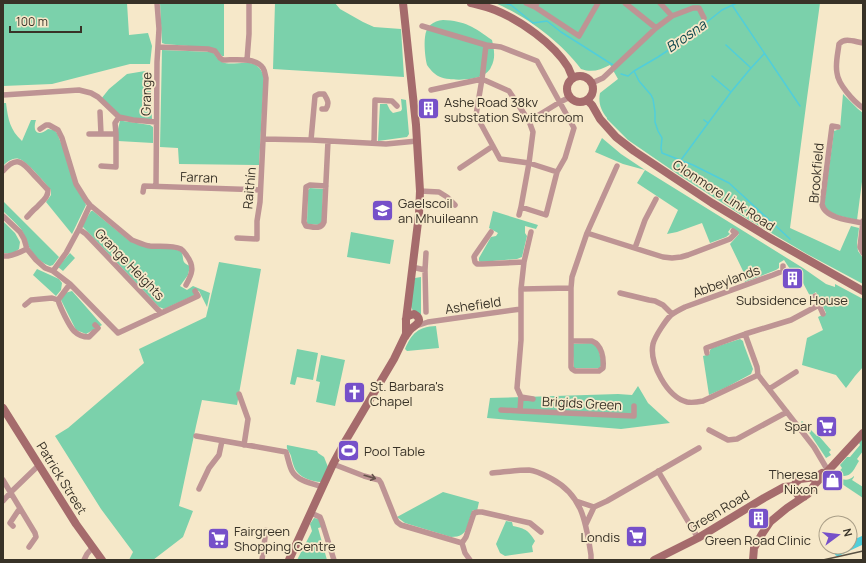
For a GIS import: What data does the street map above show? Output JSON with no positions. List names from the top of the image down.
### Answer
{
  "streets": {
    "street": [
      "Grange",
      "Brookfield",
      "Farran",
      "Raithín",
      "Clonmore Link Road",
      "Grange Heights",
      "Abbeylands",
      "Ashefield",
      "Brigids Green",
      "Patrick Street",
      "Green Road"
    ]
  },
  "crossings": [
    ["Grange", "Farran"],
    ["Grange", "Raithín"],
    ["Farran", "Raithín"]
  ],
  "water": ["Brosna"],
  "places": {
    "building": ["Ashe Road 38kv substation Switchroom", "Subsidence House", "Green Road Clinic"],
    "school or university": ["Gaelscoil an Mhuileann"],
    "church": ["St. Barbara's Chapel"],
    "supermarket": ["Spar", "Londis", "Fairgreen Shopping Centre"],
    "sports": ["Pool Table"],
    "shop": ["Theresa Nixon"]
  },
  "scale_bar": "100 m",
  "north": "right"
}
